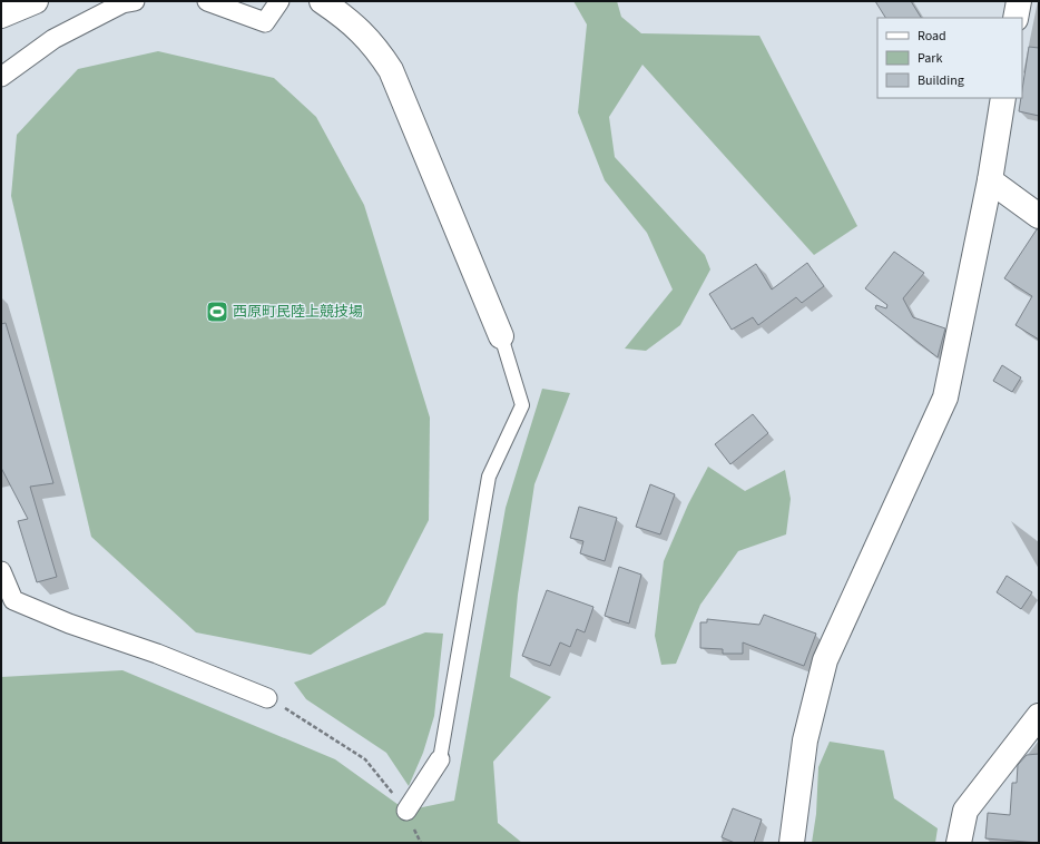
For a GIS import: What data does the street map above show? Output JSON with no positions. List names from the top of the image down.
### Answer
{
  "places": {
    "sports": ["西原町民陸上競技場"]
  },
  "legend": ["Road", "Park", "Building"]
}
